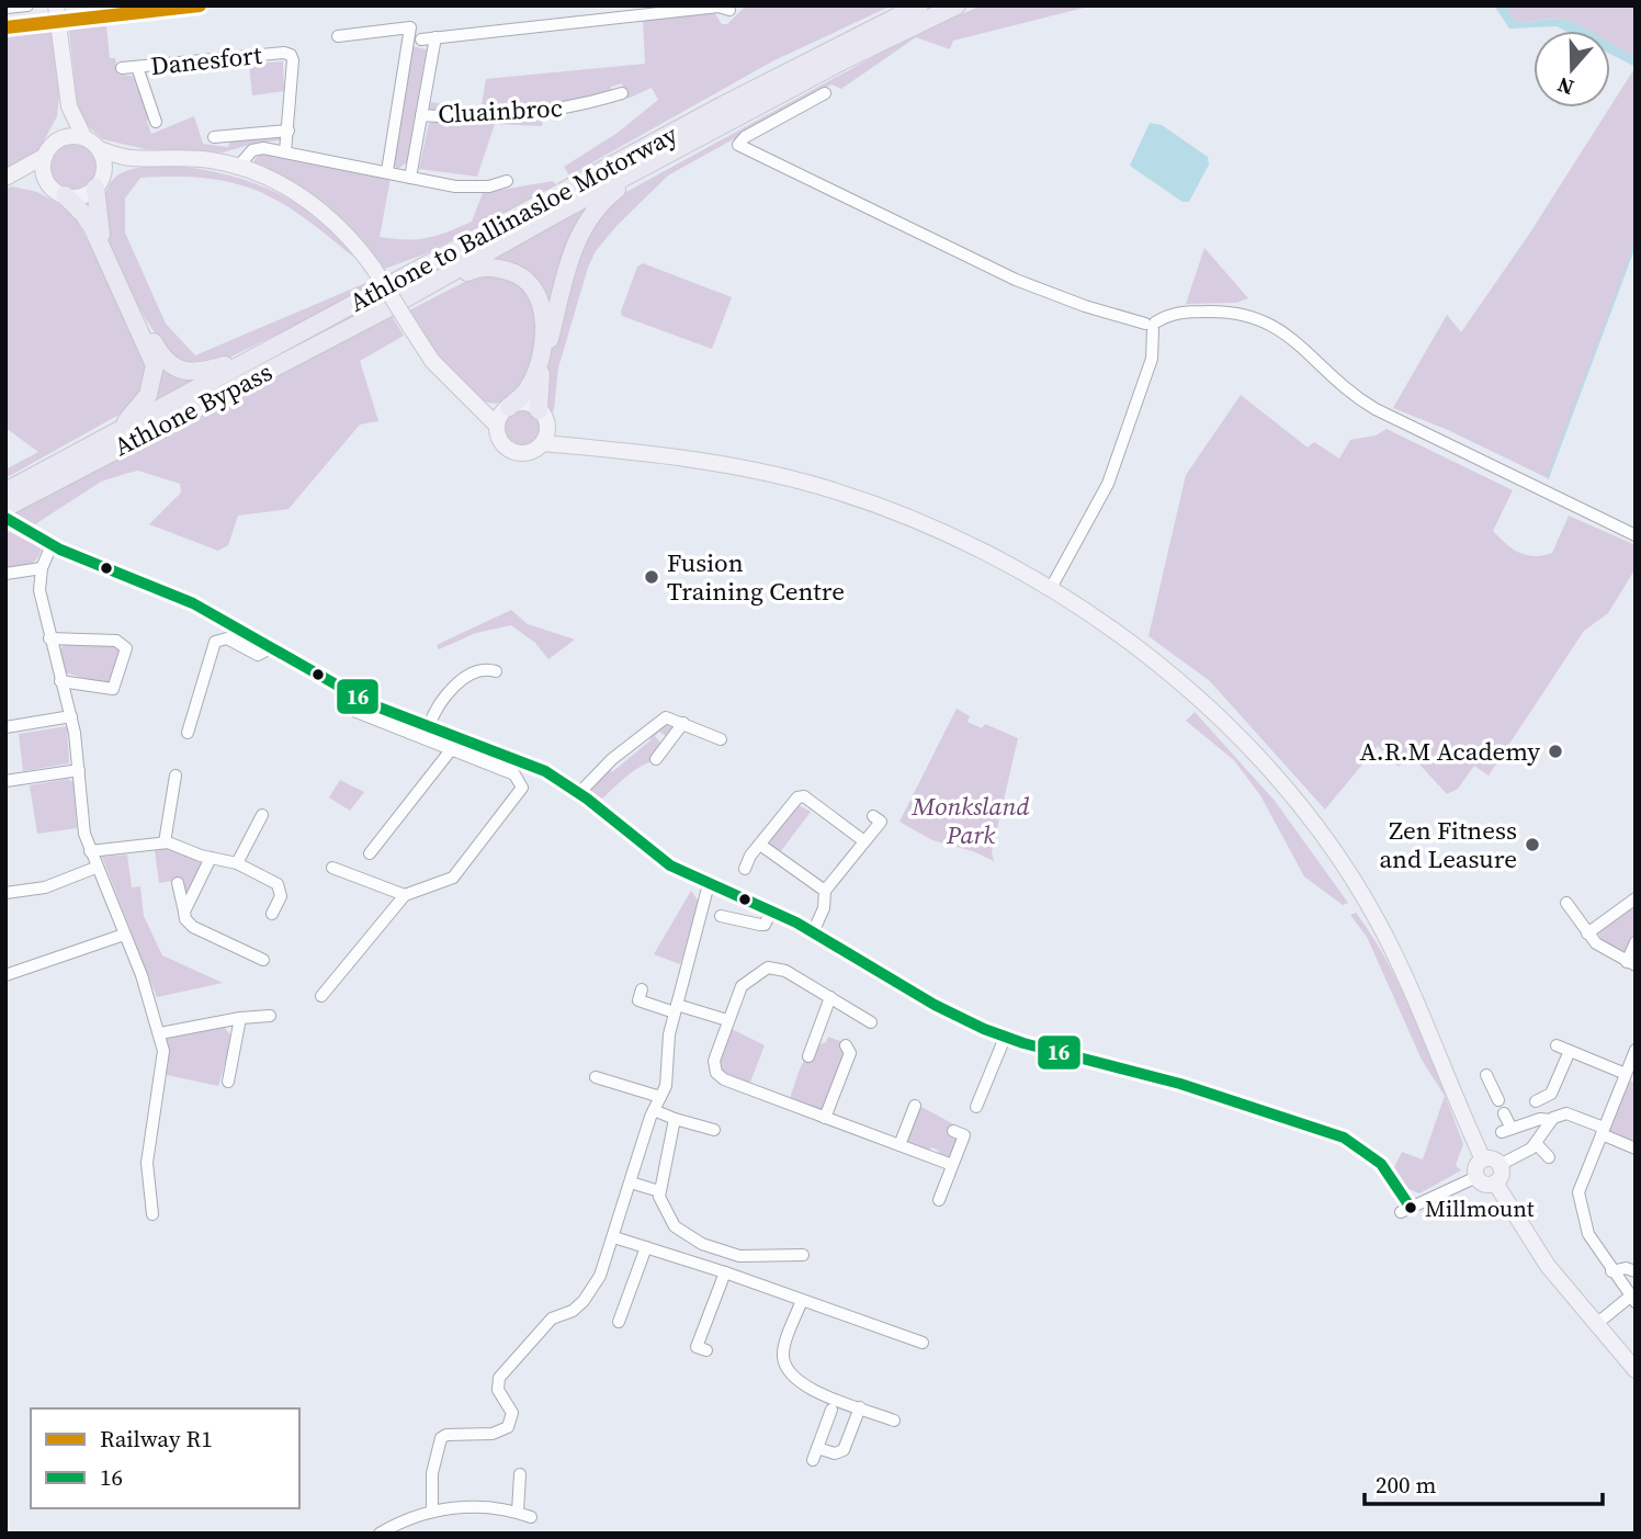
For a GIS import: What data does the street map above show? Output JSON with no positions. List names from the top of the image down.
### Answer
{
  "streets": {
    "highway": ["Athlone to Ballinasloe Motorway", "Athlone Bypass"],
    "street": ["Danesfort", "Cluainbroc"]
  },
  "crossings": [
    ["Athlone to Ballinasloe Motorway", "Athlone Bypass"]
  ],
  "parks": ["Monksland Park"],
  "places": [
    "Fusion Training Centre",
    "A.R.M Academy",
    "Zen Fitness and Leasure",
    "Millmount"
  ],
  "lines": ["rail line R1", "transit line 16"],
  "legend": ["Railway R1", "16"],
  "scale_bar": "200 m",
  "north": "bottom"
}
